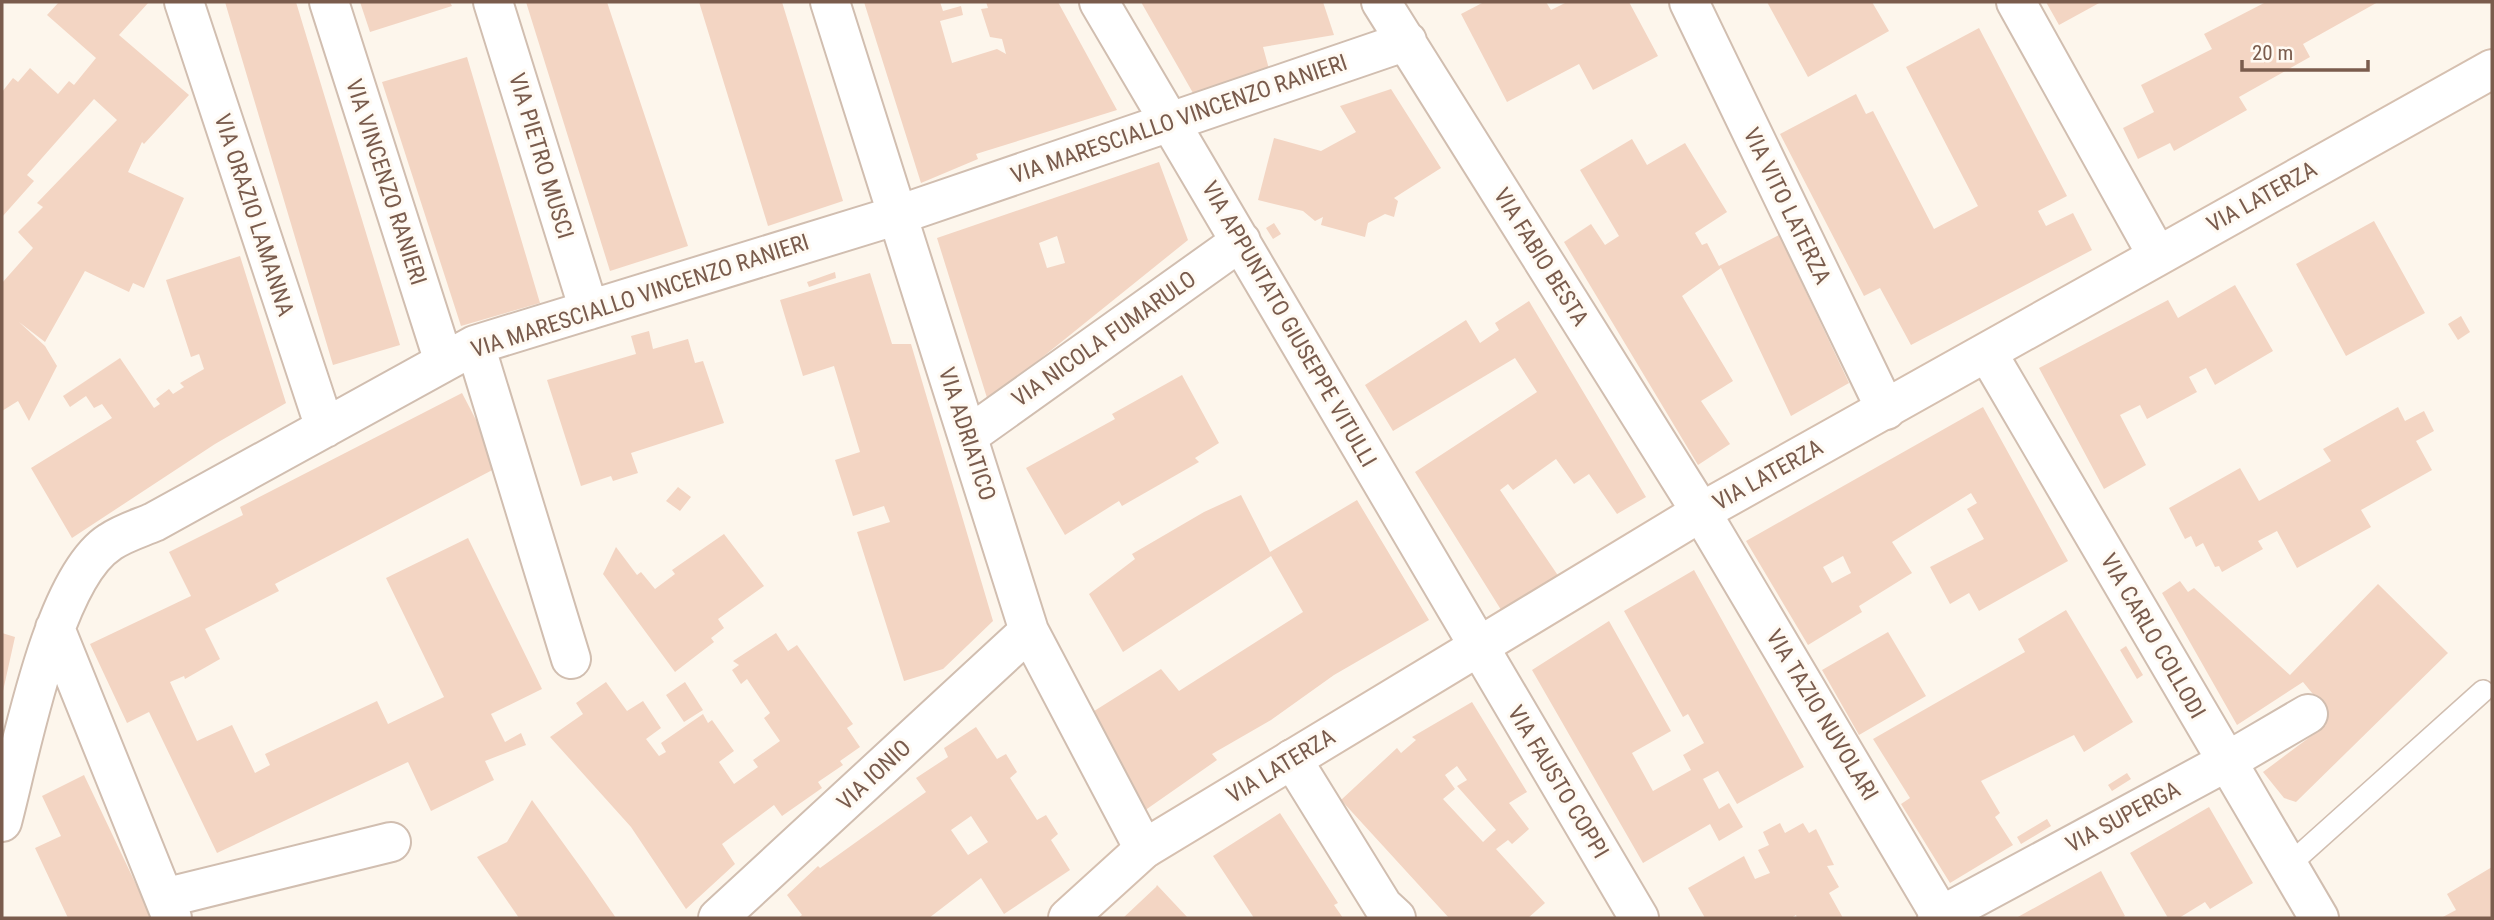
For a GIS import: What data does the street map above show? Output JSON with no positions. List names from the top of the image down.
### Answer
{
  "streets": {
    "street": [
      "VIA MARESCIALLO VINCENZO RANIERI",
      "VIA PIETRO MUSCI",
      "VIA VINCENZO RANIERI",
      "VIA LATERZA",
      "VIA VITO LATERZA",
      "VIA ORAZIO LAMANNA",
      "VIA FABIO BESTA",
      "VIA APPUNTATO GIUSEPPE VITULLI",
      "VIA NICOLA FUMARULO",
      "VIA ADRIATICO",
      "VIA CARLO COLLODI",
      "VIA TAZIO NUVOLARI",
      "VIA IONIO",
      "VIA FAUSTO COPPI",
      "VIA SUPERGA"
    ]
  },
  "crossings": [
    ["VIA MARESCIALLO VINCENZO RANIERI", "VIA PIETRO MUSCI"],
    ["VIA MARESCIALLO VINCENZO RANIERI", "VIA VINCENZO RANIERI"],
    ["VIA MARESCIALLO VINCENZO RANIERI", "VIA ORAZIO LAMANNA"],
    ["VIA MARESCIALLO VINCENZO RANIERI", "VIA FABIO BESTA"],
    ["VIA MARESCIALLO VINCENZO RANIERI", "VIA APPUNTATO GIUSEPPE VITULLI"],
    ["VIA MARESCIALLO VINCENZO RANIERI", "VIA ADRIATICO"],
    ["VIA LATERZA", "VIA VITO LATERZA"],
    ["VIA LATERZA", "VIA FABIO BESTA"],
    ["VIA LATERZA", "VIA APPUNTATO GIUSEPPE VITULLI"],
    ["VIA LATERZA", "VIA ADRIATICO"],
    ["VIA LATERZA", "VIA CARLO COLLODI"],
    ["VIA LATERZA", "VIA TAZIO NUVOLARI"],
    ["VIA LATERZA", "VIA FAUSTO COPPI"],
    ["VIA FABIO BESTA", "VIA TAZIO NUVOLARI"],
    ["VIA APPUNTATO GIUSEPPE VITULLI", "VIA NICOLA FUMARULO"],
    ["VIA APPUNTATO GIUSEPPE VITULLI", "VIA FAUSTO COPPI"],
    ["VIA NICOLA FUMARULO", "VIA ADRIATICO"],
    ["VIA ADRIATICO", "VIA IONIO"],
    ["VIA CARLO COLLODI", "VIA SUPERGA"],
    ["VIA TAZIO NUVOLARI", "VIA SUPERGA"]
  ],
  "scale_bar": "20 m"
}
